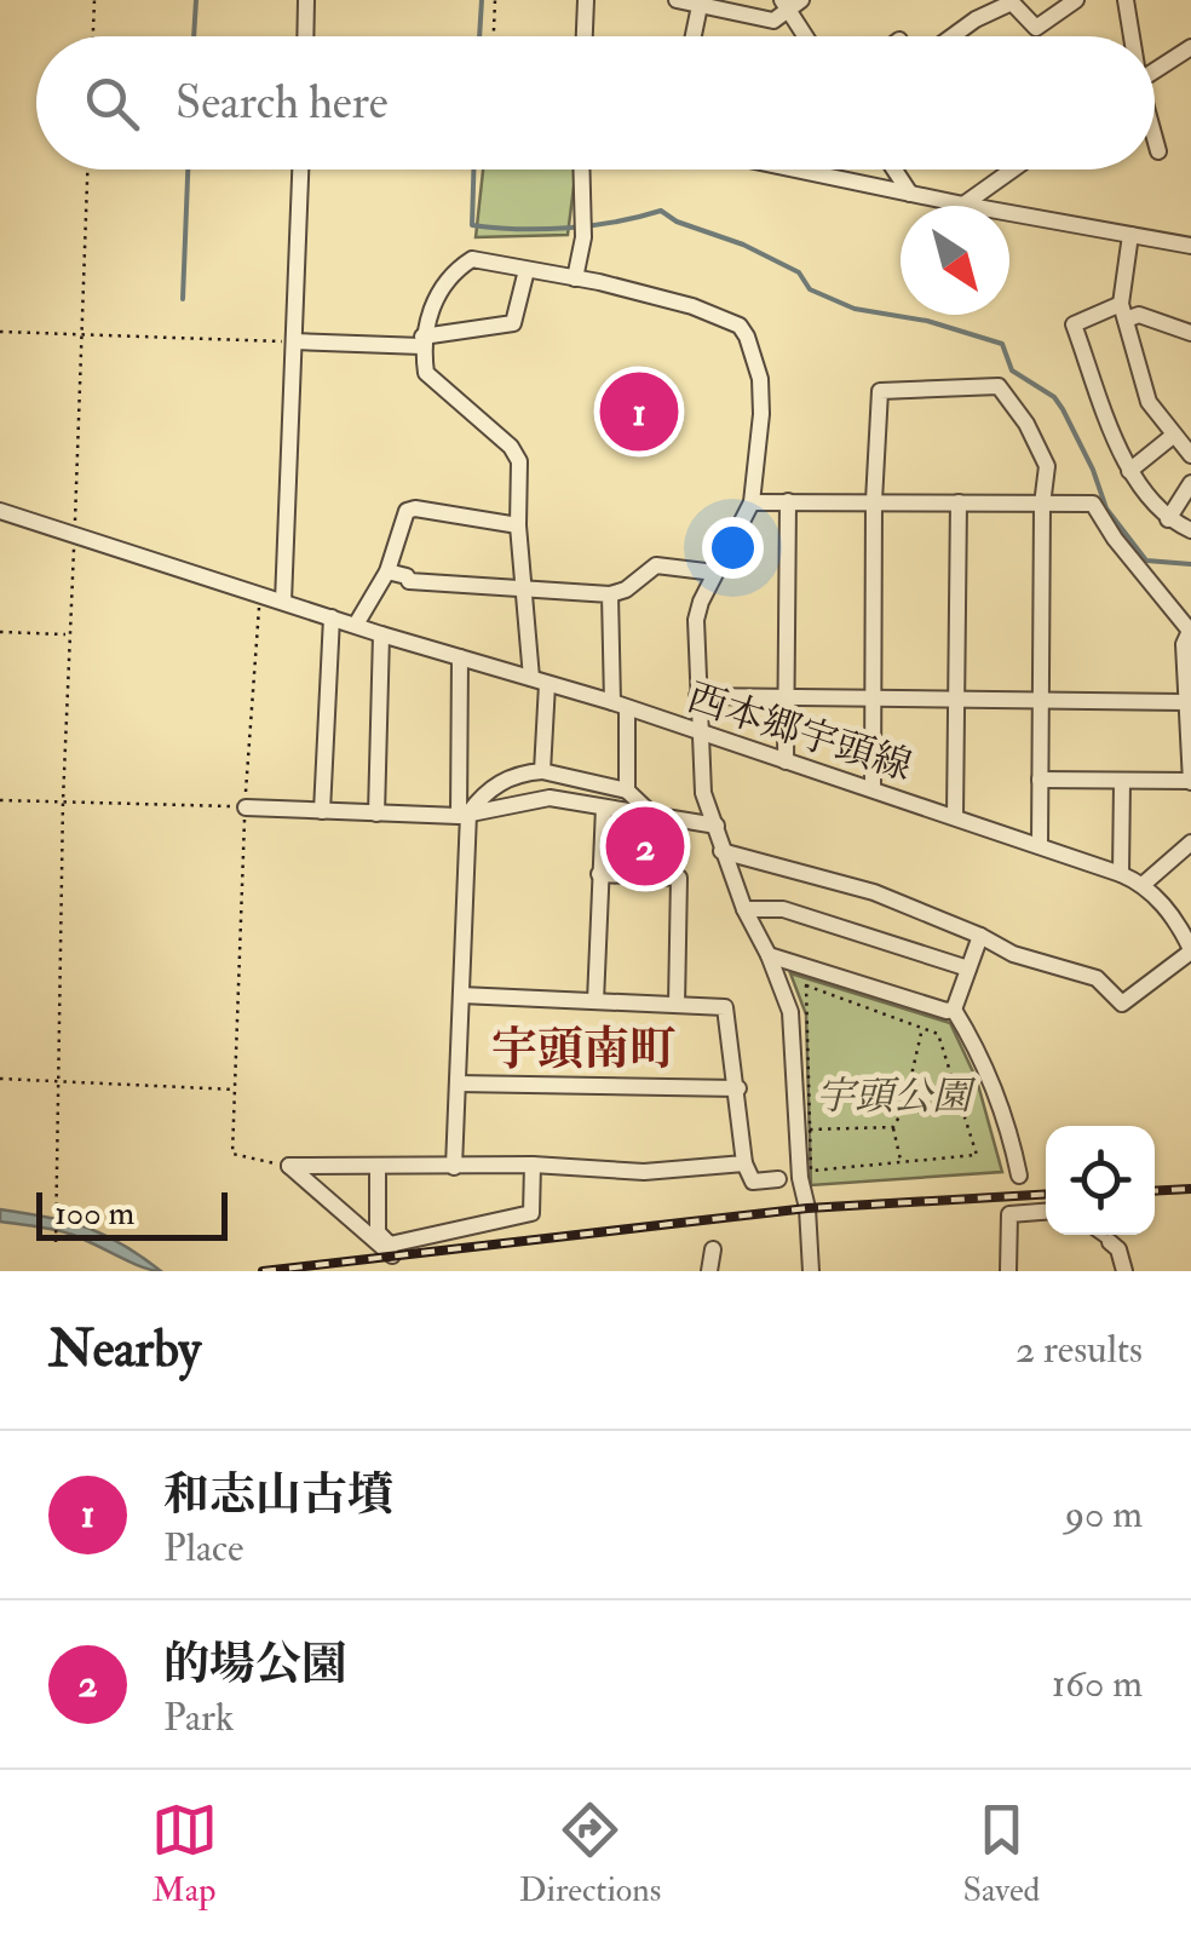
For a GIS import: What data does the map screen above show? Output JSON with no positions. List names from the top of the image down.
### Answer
{
  "streets": {
    "street": ["西本郷宇頭線"]
  },
  "districts": ["宇頭南町"],
  "parks": ["宇頭公園"],
  "scale_bar": "100 m",
  "north": "bottom right",
  "page": {
    "search": "Search here",
    "pins": ["1", "2"],
    "scale": "100 m",
    "heading": ["Nearby", "2 results"],
    "list": [
      {
        "mark": "1",
        "name": "和志山古墳",
        "note": "Place",
        "value": "90 m"
      },
      {
        "mark": "2",
        "name": "的場公園",
        "note": "Park",
        "value": "160 m"
      }
    ],
    "nav": ["Map", "Directions", "Saved"]
  }
}
